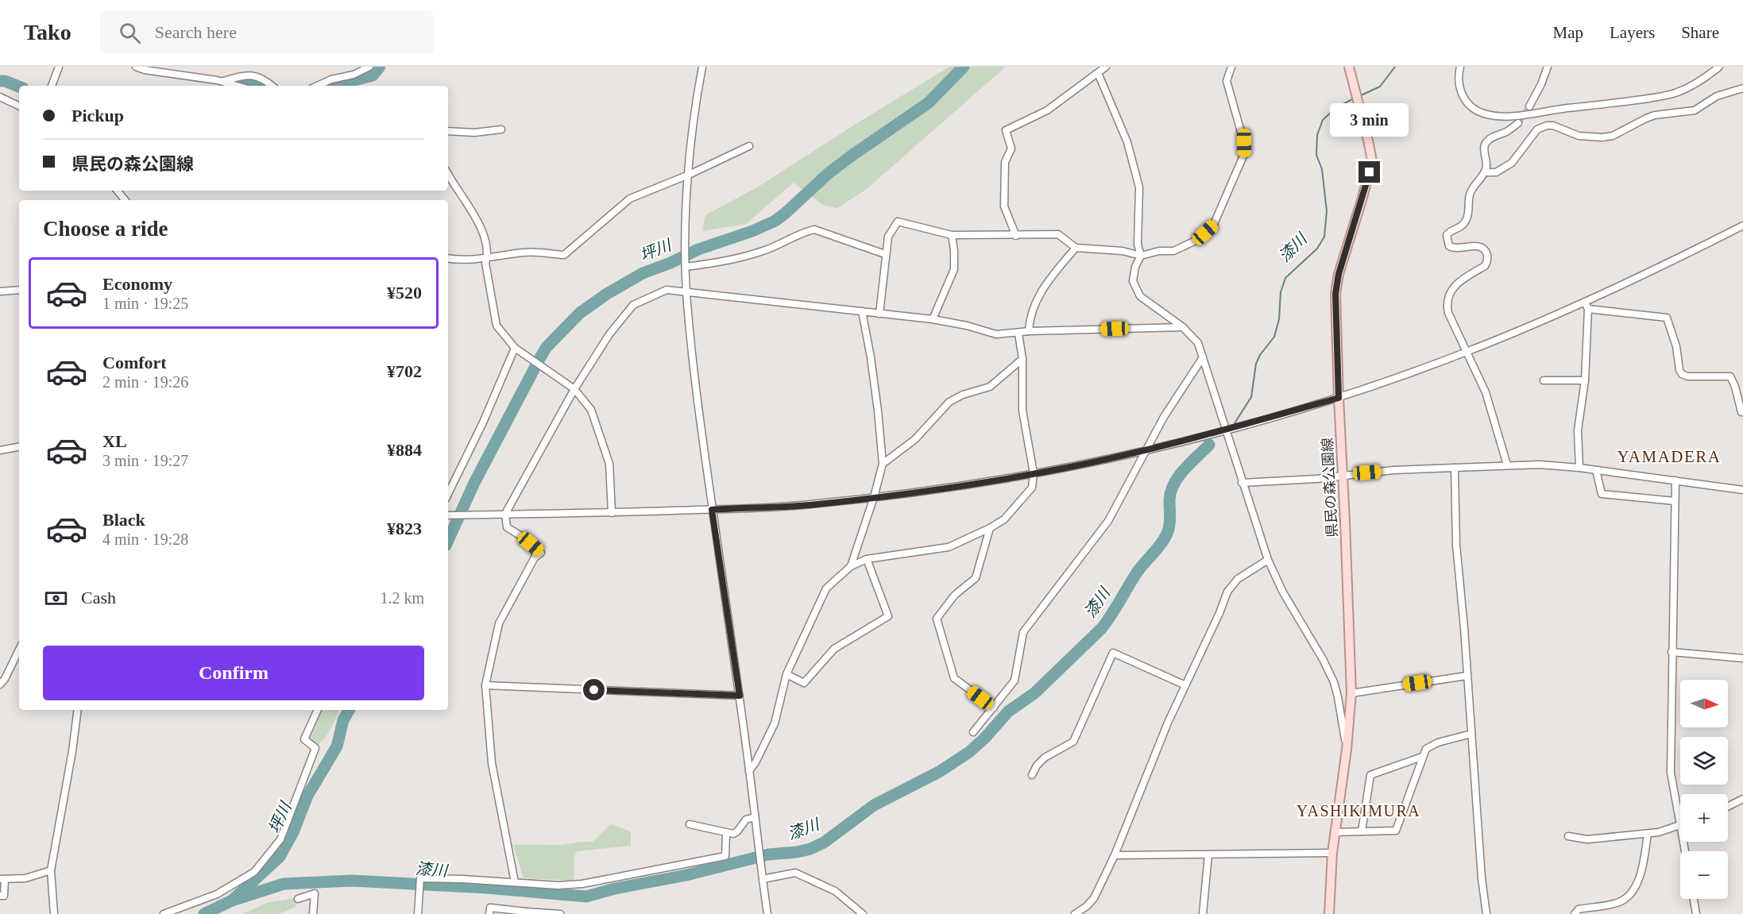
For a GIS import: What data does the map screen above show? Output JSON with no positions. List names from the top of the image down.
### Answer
{
  "streets": {
    "main road": ["県民の森公園線"]
  },
  "districts": ["YAMADERA", "YASHIKIMURA"],
  "water": ["漆川", "坪川"],
  "north": "right",
  "page": {
    "header": "Tako",
    "search": "Search here",
    "nav": ["Map", "Layers", "Share"],
    "banner": ["Pickup", "県民の森公園線"],
    "bubble": "3 min",
    "heading": "Choose a ride",
    "list": [
      {
        "name": "Economy",
        "note": "1 min · 19:25",
        "value": "¥520"
      },
      {
        "name": "Comfort",
        "note": "2 min · 19:26",
        "value": "¥702"
      },
      {
        "name": "XL",
        "note": "3 min · 19:27",
        "value": "¥884"
      },
      {
        "name": "Black",
        "note": "4 min · 19:28",
        "value": "¥823"
      }
    ],
    "pay": ["Cash", "1.2 km"],
    "buttons": "Confirm",
    "map_buttons": ["+", "−"]
  }
}
